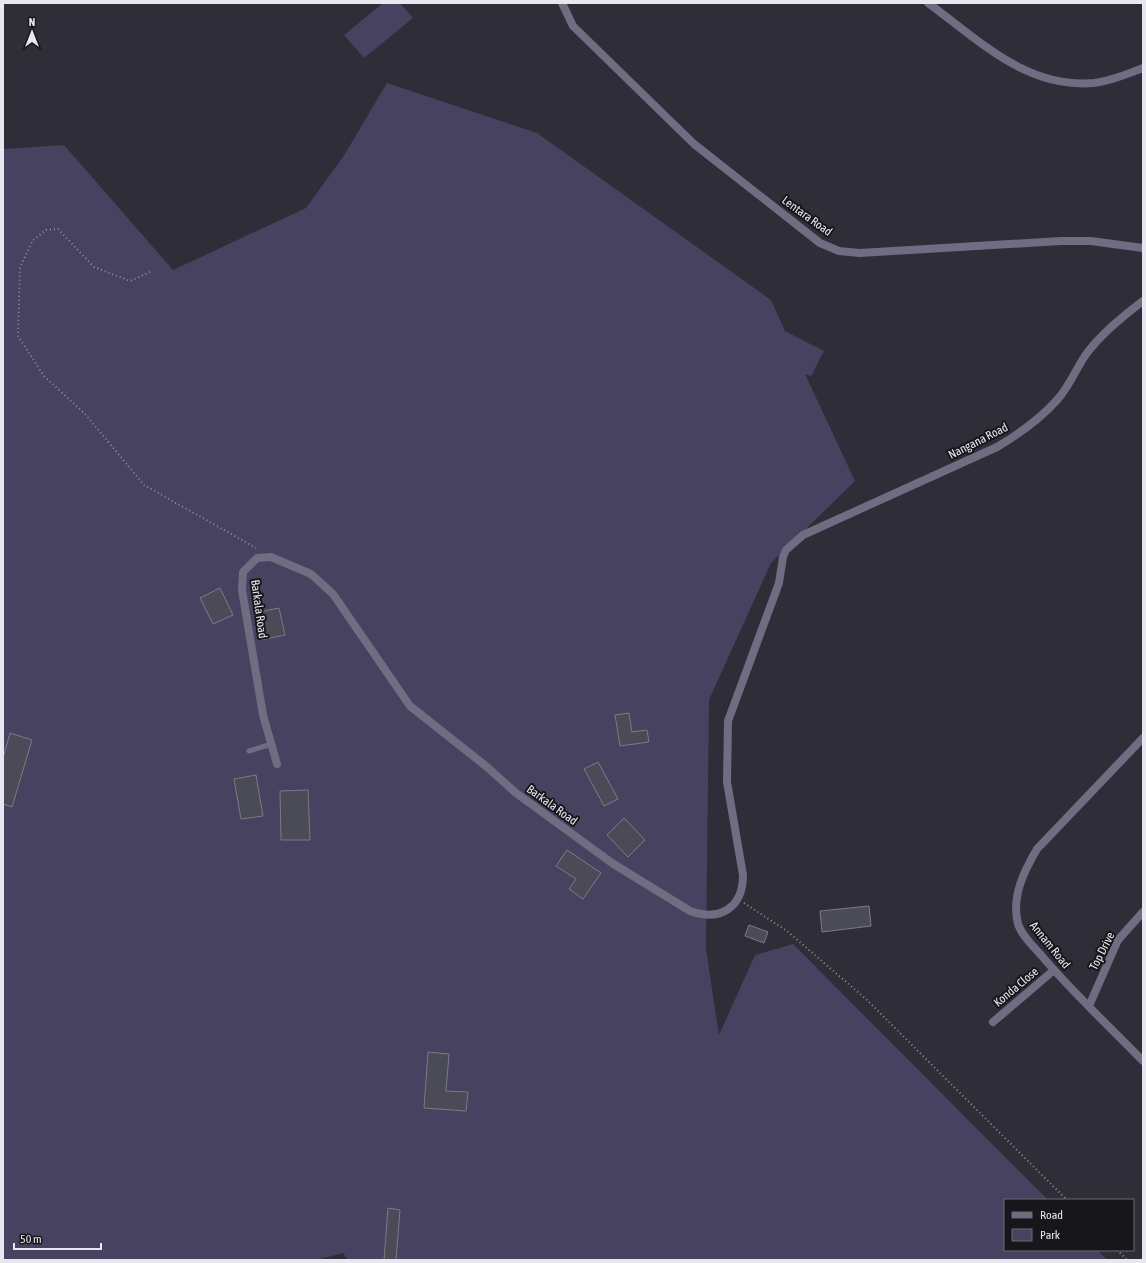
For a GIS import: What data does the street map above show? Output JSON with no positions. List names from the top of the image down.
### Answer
{
  "streets": {
    "street": [
      "Lentara Road",
      "Nangana Road",
      "Barkala Road",
      "Annam Road",
      "Top Drive",
      "Konda Close"
    ]
  },
  "crossings": [
    ["Nangana Road", "Barkala Road"],
    ["Annam Road", "Top Drive"],
    ["Annam Road", "Konda Close"]
  ],
  "legend": ["Road", "Park"],
  "scale_bar": "50 m",
  "north": "top"
}
